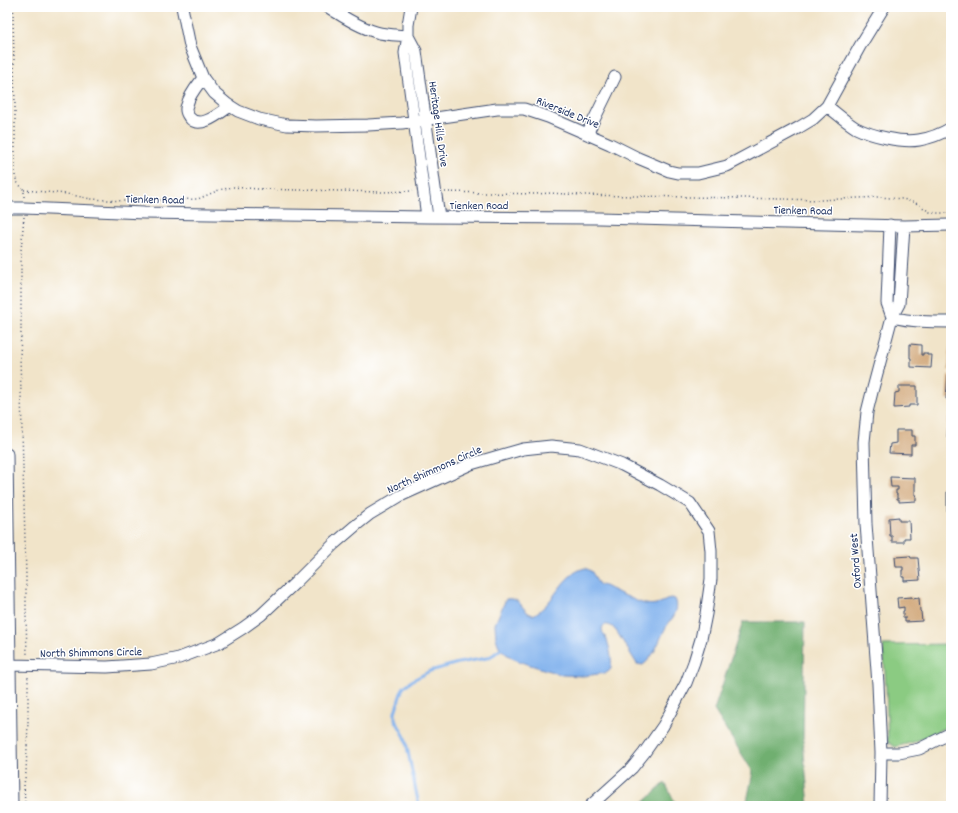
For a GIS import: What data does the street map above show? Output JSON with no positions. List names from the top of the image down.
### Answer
{
  "streets": {
    "street": [
      "Riverside Drive",
      "Heritage Hills Drive",
      "Tienken Road",
      "North Shimmons Circle",
      "Oxford West"
    ]
  },
  "crossings": [
    ["Riverside Drive", "Heritage Hills Drive"],
    ["Heritage Hills Drive", "Tienken Road"],
    ["Tienken Road", "Oxford West"]
  ]
}
